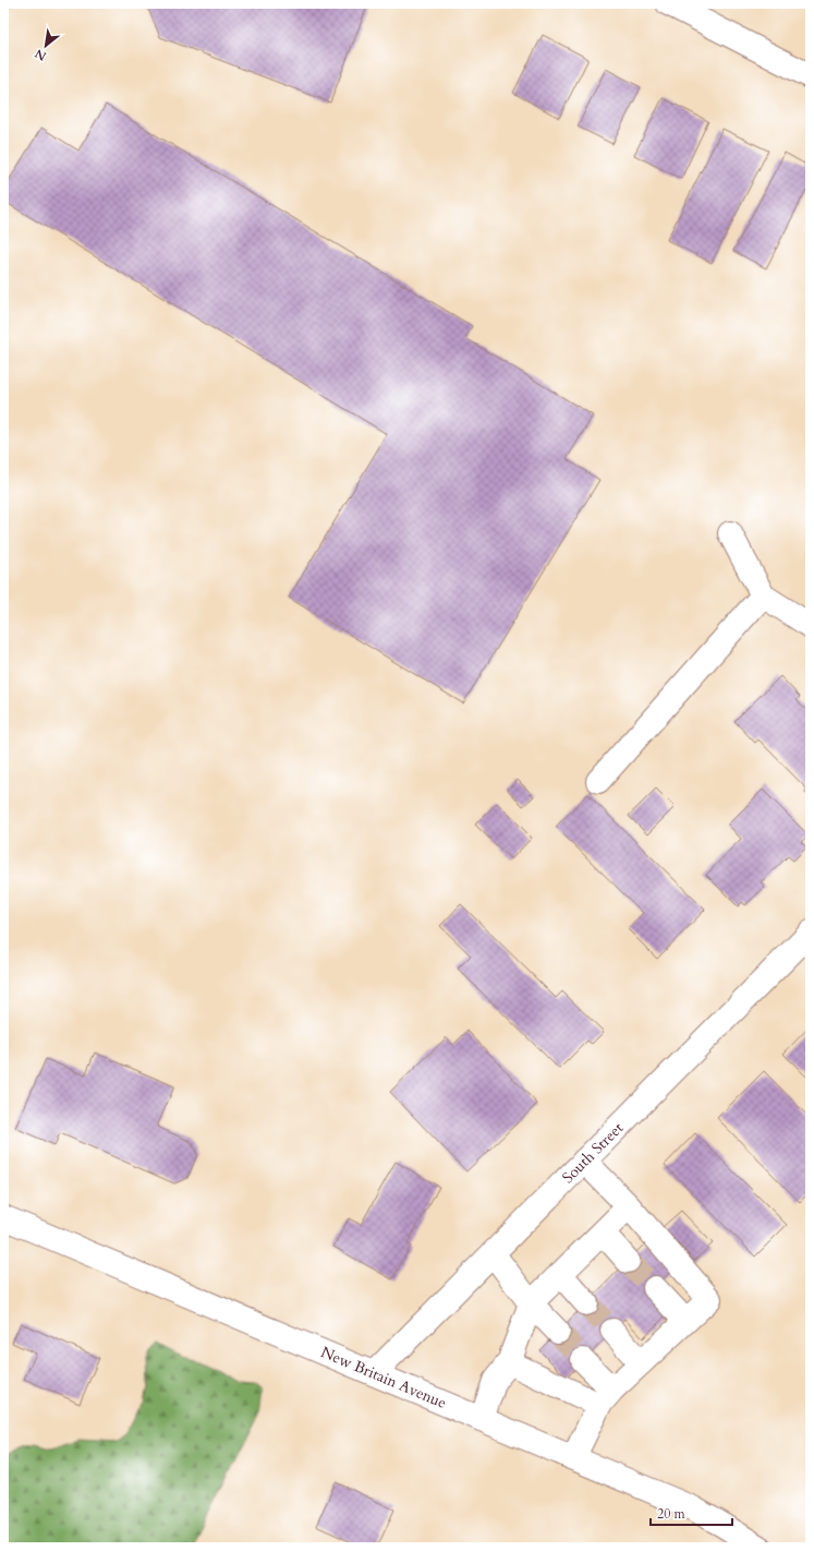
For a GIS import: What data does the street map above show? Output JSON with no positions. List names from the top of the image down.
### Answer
{
  "streets": {
    "street": ["South Street", "New Britain Avenue"]
  },
  "crossings": [
    ["South Street", "New Britain Avenue"]
  ],
  "scale_bar": "20 m",
  "north": "bottom left"
}
